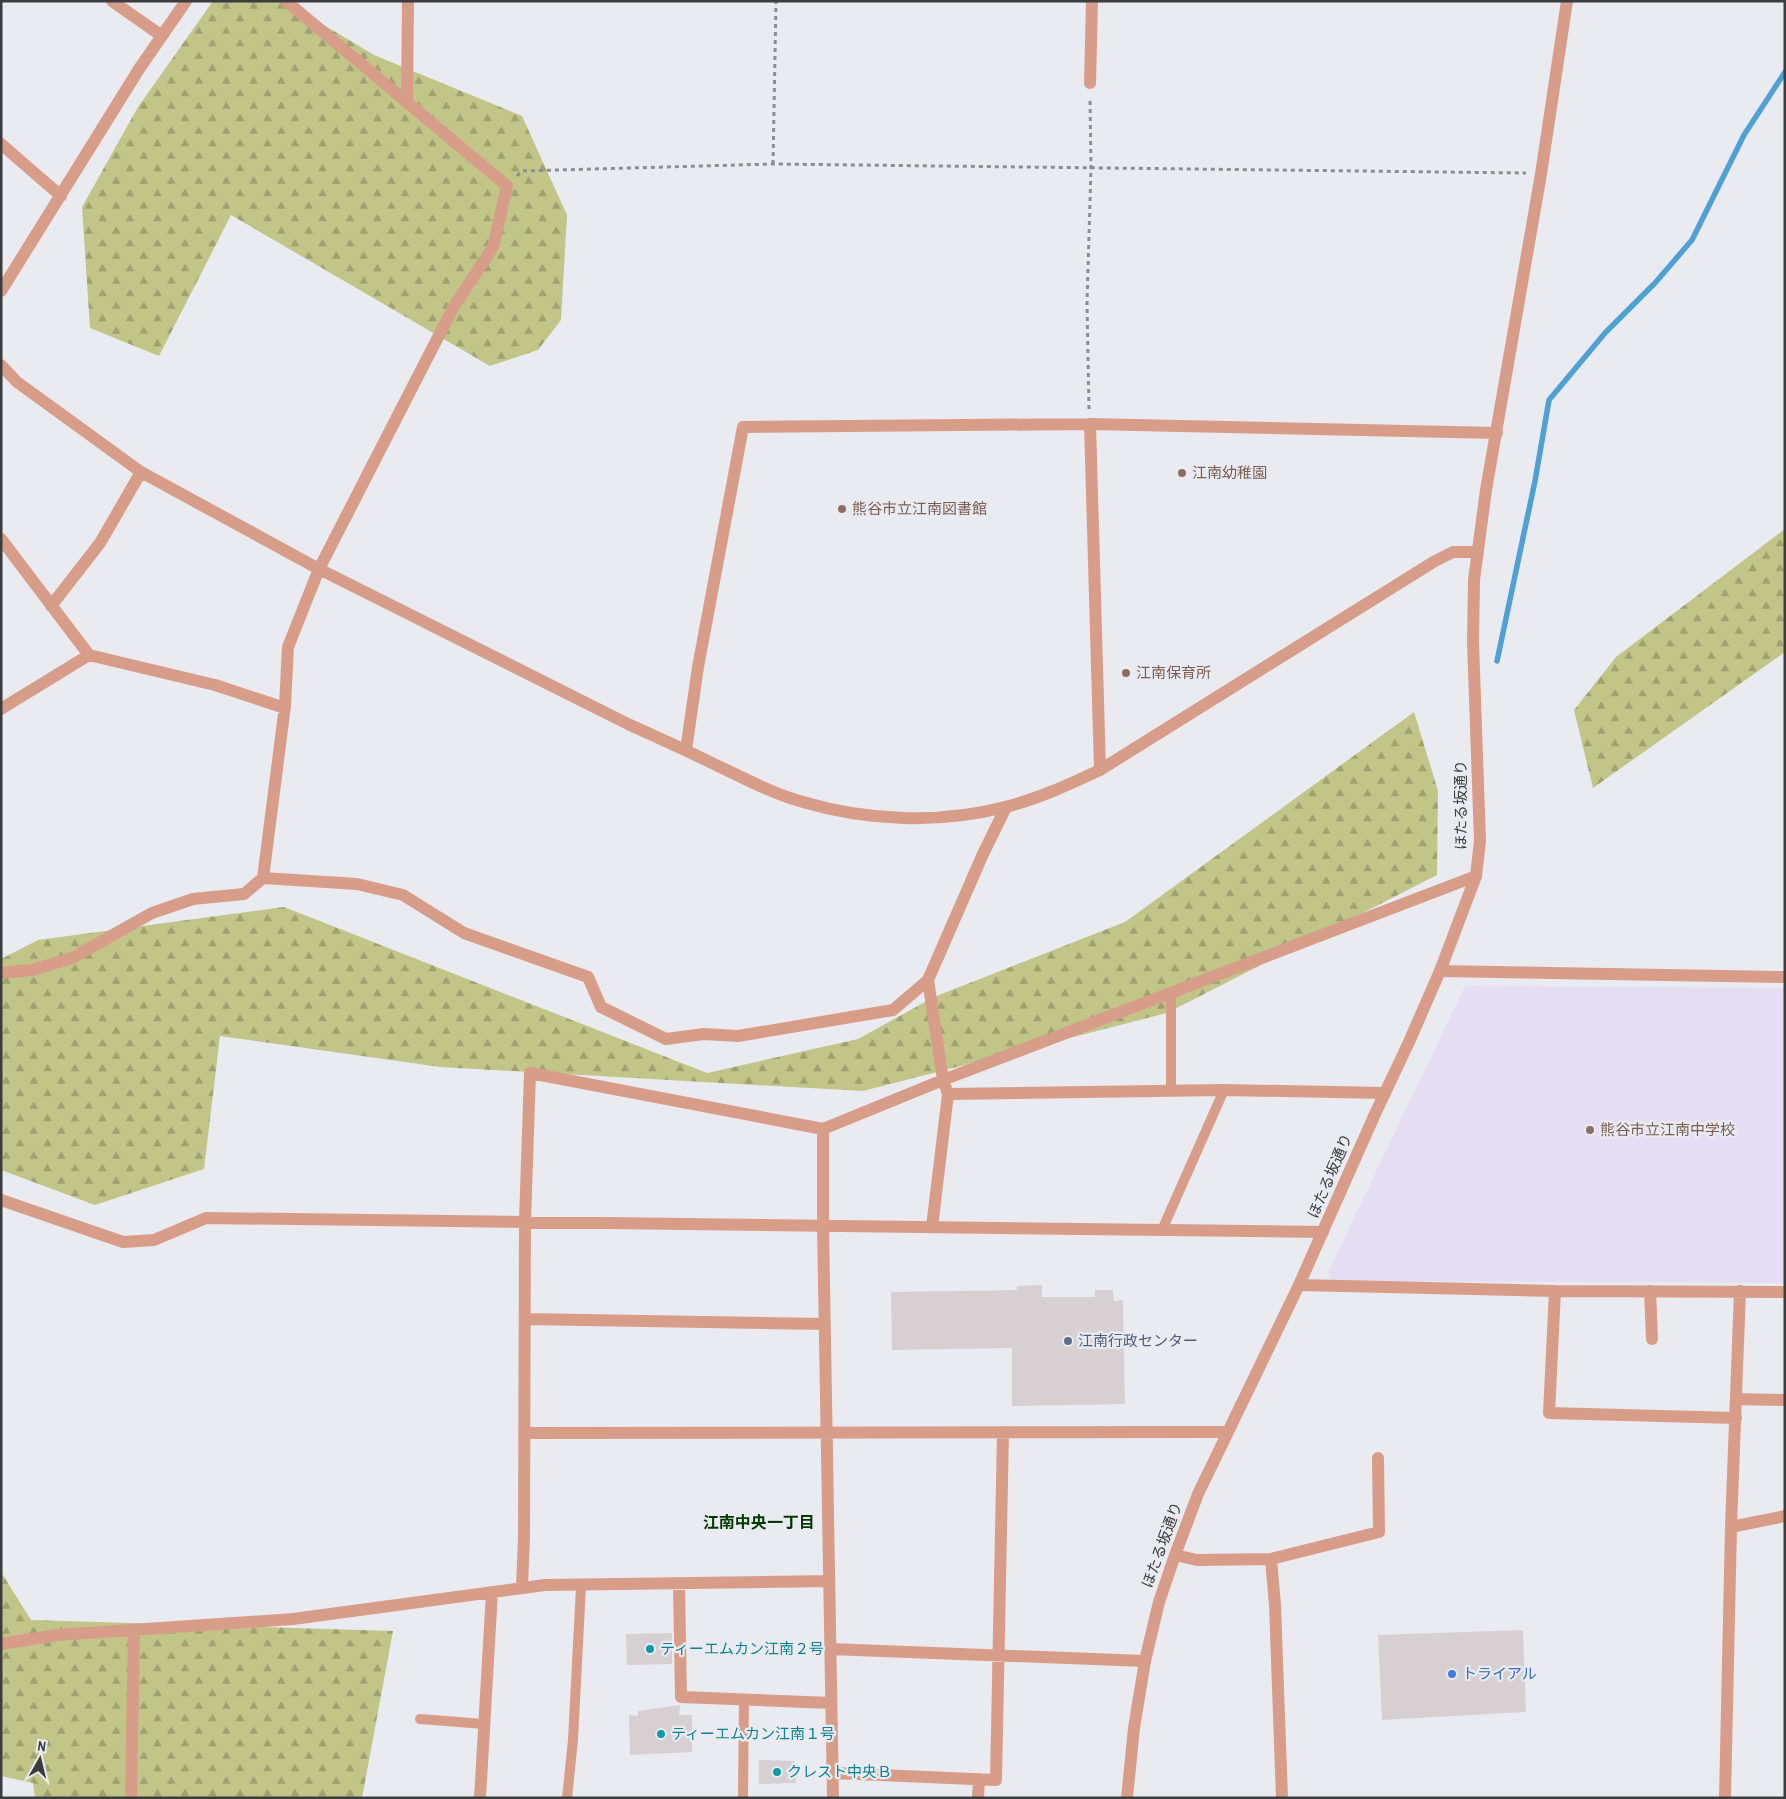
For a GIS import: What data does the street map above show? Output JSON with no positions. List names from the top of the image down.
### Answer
{
  "streets": {
    "street": ["ほたる坂通り"]
  },
  "districts": ["江南中央一丁目"],
  "places": [
    "江南幼稚園",
    "熊谷市立江南図書館",
    "江南保育所",
    "熊谷市立江南中学校",
    "江南行政センター",
    "ティーエムカン江南２号",
    "トライアル",
    "ティーエムカン江南１号",
    "クレスト中央Ｂ"
  ],
  "north": "top"
}
